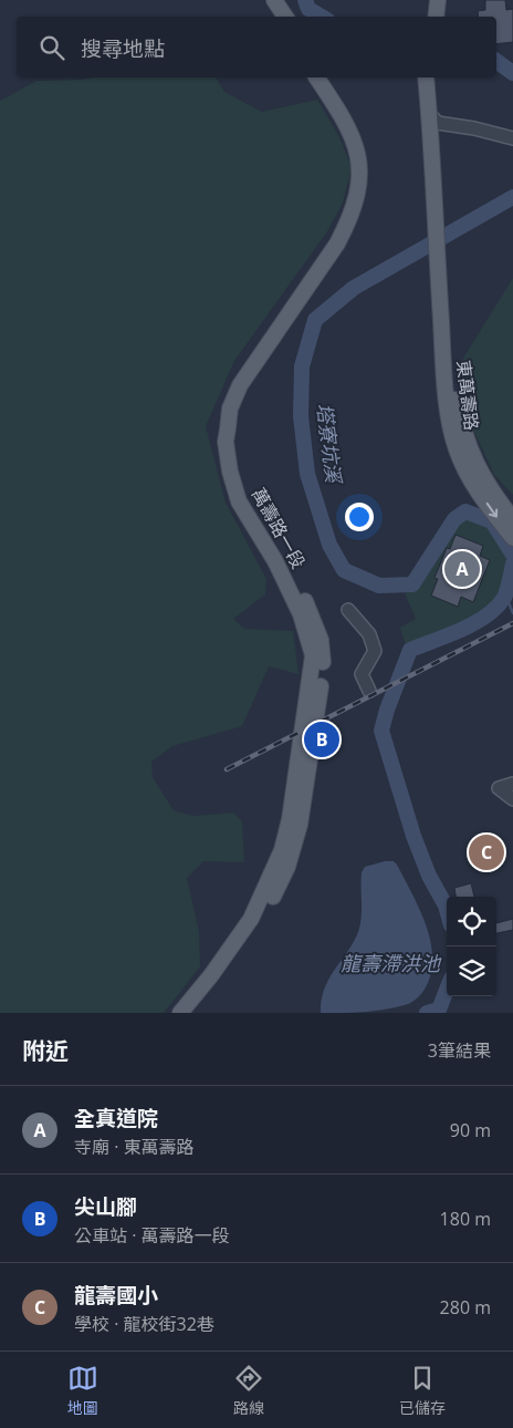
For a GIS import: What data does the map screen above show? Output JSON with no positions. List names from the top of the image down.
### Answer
{
  "streets": {
    "main road": ["東萬壽路", "萬壽路一段"]
  },
  "water": ["塔寮坑溪", "龍壽滯洪池"],
  "page": {
    "search": "搜尋地點",
    "pins": ["A", "B", "C"],
    "heading": ["附近", "3筆結果"],
    "list": [
      {
        "mark": "A",
        "name": "全真道院",
        "note": "寺廟 · 東萬壽路",
        "value": "90 m"
      },
      {
        "mark": "B",
        "name": "尖山腳",
        "note": "公車站 · 萬壽路一段",
        "value": "180 m"
      },
      {
        "mark": "C",
        "name": "龍壽國小",
        "note": "學校 · 龍校街32巷",
        "value": "280 m"
      }
    ],
    "nav": ["地圖", "路線", "已儲存"]
  }
}
